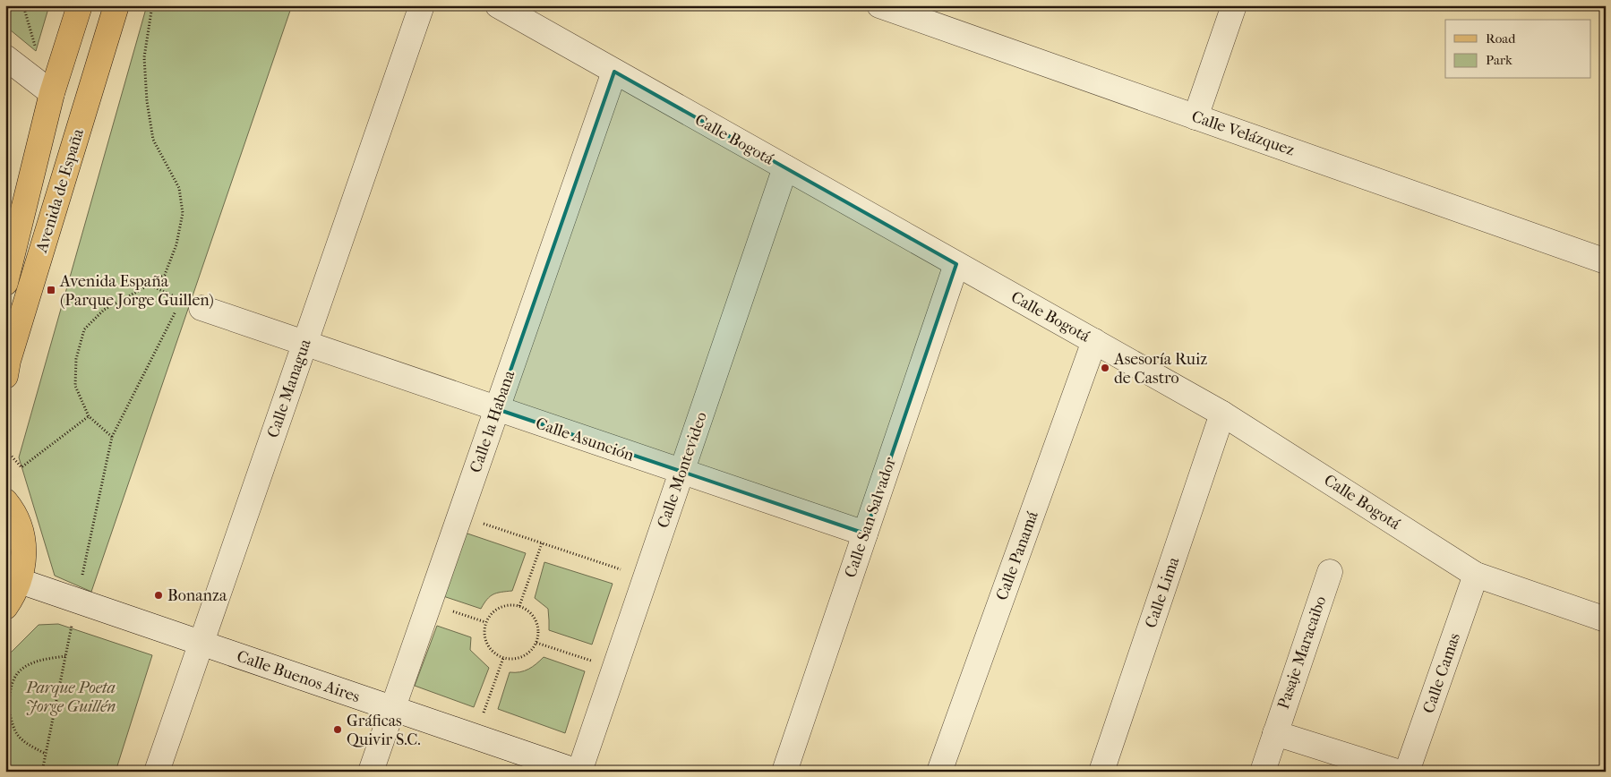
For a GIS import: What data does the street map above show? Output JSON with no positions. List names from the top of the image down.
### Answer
{
  "streets": {
    "main road": ["Avenida de España"],
    "street": [
      "Calle Velázquez",
      "Calle Bogotá",
      "Calle Managua",
      "Calle la Habana",
      "Calle Asunción",
      "Calle Montevideo",
      "Calle San Salvador",
      "Calle Panamá",
      "Calle Lima",
      "Pasaje Maracaibo",
      "Calle Camas",
      "Calle Buenos Aires"
    ]
  },
  "crossings": [
    ["Calle Bogotá", "Calle la Habana"],
    ["Calle Bogotá", "Calle Montevideo"],
    ["Calle Bogotá", "Calle San Salvador"],
    ["Calle Bogotá", "Calle Panamá"],
    ["Calle Bogotá", "Calle Lima"],
    ["Calle Bogotá", "Calle Camas"],
    ["Calle Managua", "Calle Asunción"],
    ["Calle Managua", "Calle Buenos Aires"],
    ["Calle la Habana", "Calle Asunción"],
    ["Calle la Habana", "Calle Buenos Aires"],
    ["Calle Asunción", "Calle Montevideo"],
    ["Calle Asunción", "Calle San Salvador"],
    ["Calle Montevideo", "Calle Buenos Aires"]
  ],
  "parks": ["Parque Poeta Jorge Guillén"],
  "places": {
    "transit": ["Avenida España (Parque Jorge Guillen)"],
    "other": ["Asesoría Ruiz de Castro", "Bonanza", "Gráficas Quivir S.C."]
  },
  "legend": ["Road", "Park"]
}
